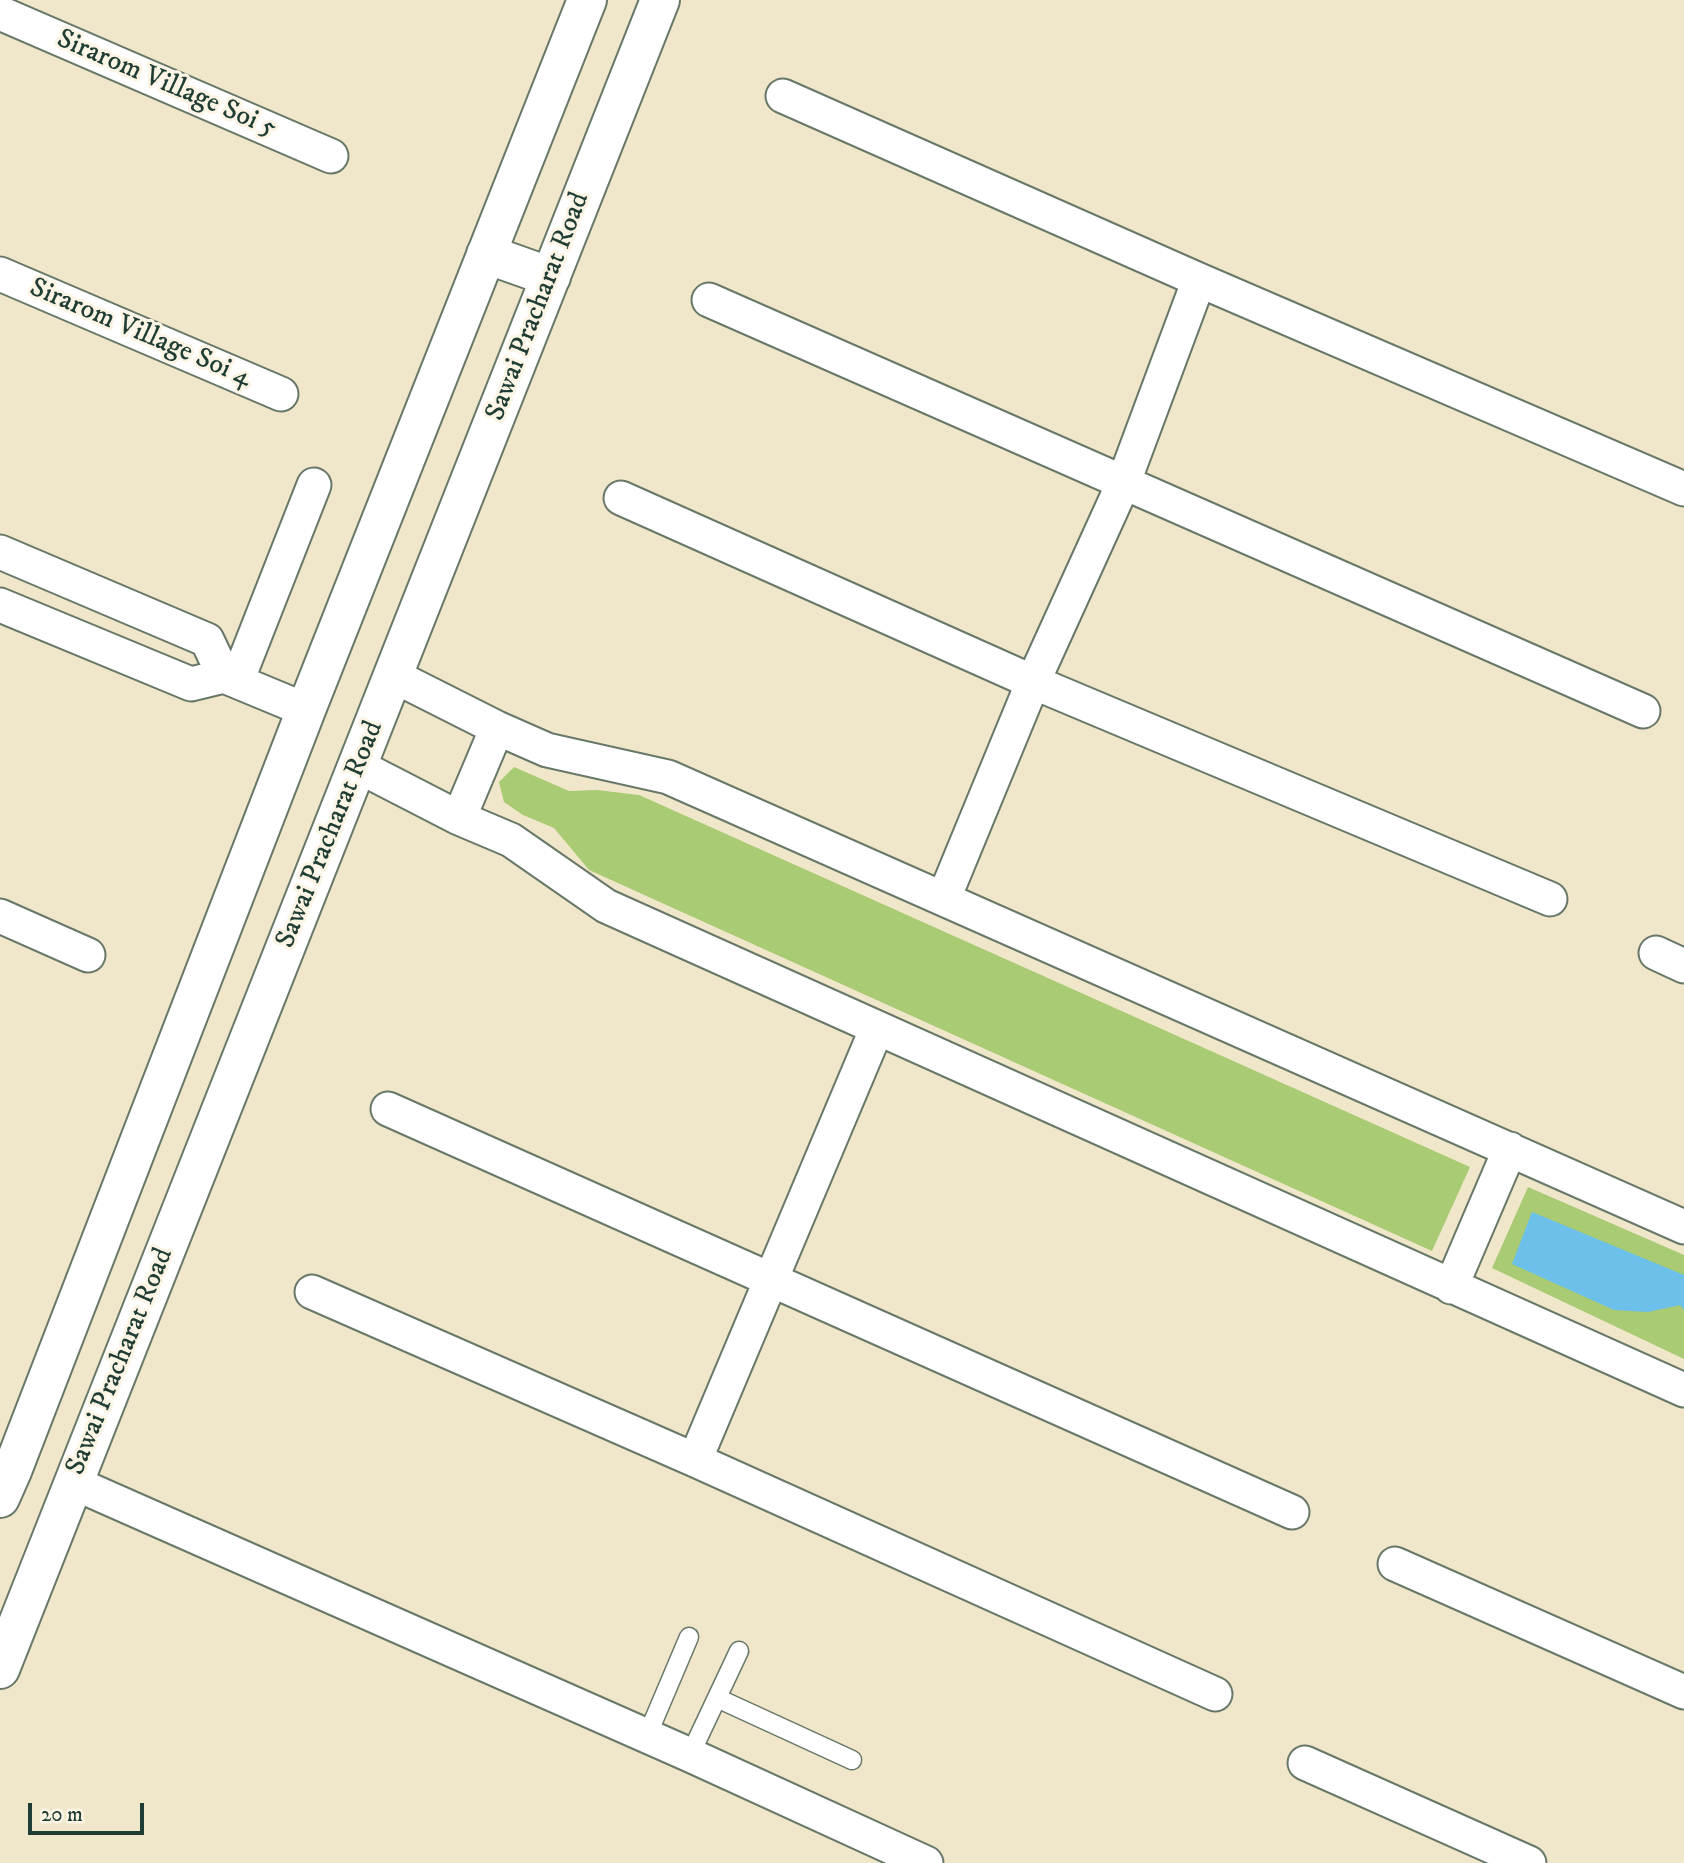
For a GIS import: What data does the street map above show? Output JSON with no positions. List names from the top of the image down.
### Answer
{
  "streets": {
    "main road": ["Sawai Pracharat Road"],
    "street": ["Sirarom Village Soi 5", "Sirarom Village Soi 4"]
  },
  "scale_bar": "20 m"
}
